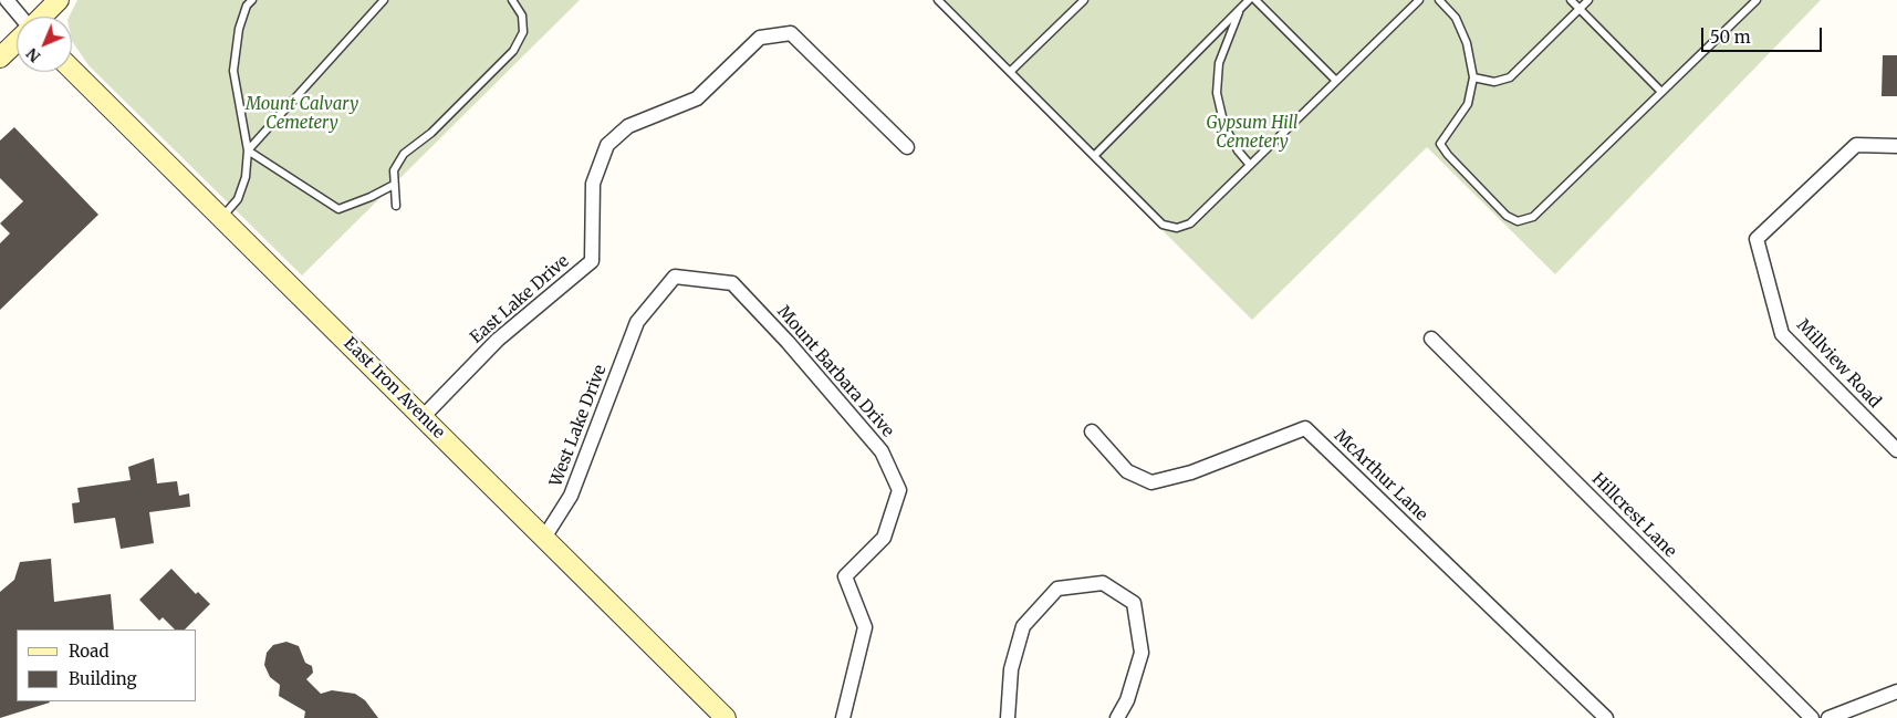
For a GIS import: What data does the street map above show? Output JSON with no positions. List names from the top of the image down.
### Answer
{
  "streets": {
    "street": [
      "East Lake Drive",
      "Millview Road",
      "Mount Barbara Drive",
      "East Iron Avenue",
      "West Lake Drive",
      "McArthur Lane",
      "Hillcrest Lane"
    ]
  },
  "crossings": [
    ["East Lake Drive", "East Iron Avenue"],
    ["Mount Barbara Drive", "West Lake Drive"],
    ["East Iron Avenue", "West Lake Drive"]
  ],
  "parks": ["Mount Calvary Cemetery", "Gypsum Hill Cemetery"],
  "legend": ["Road", "Building"],
  "scale_bar": "50 m",
  "north": "bottom left"
}
